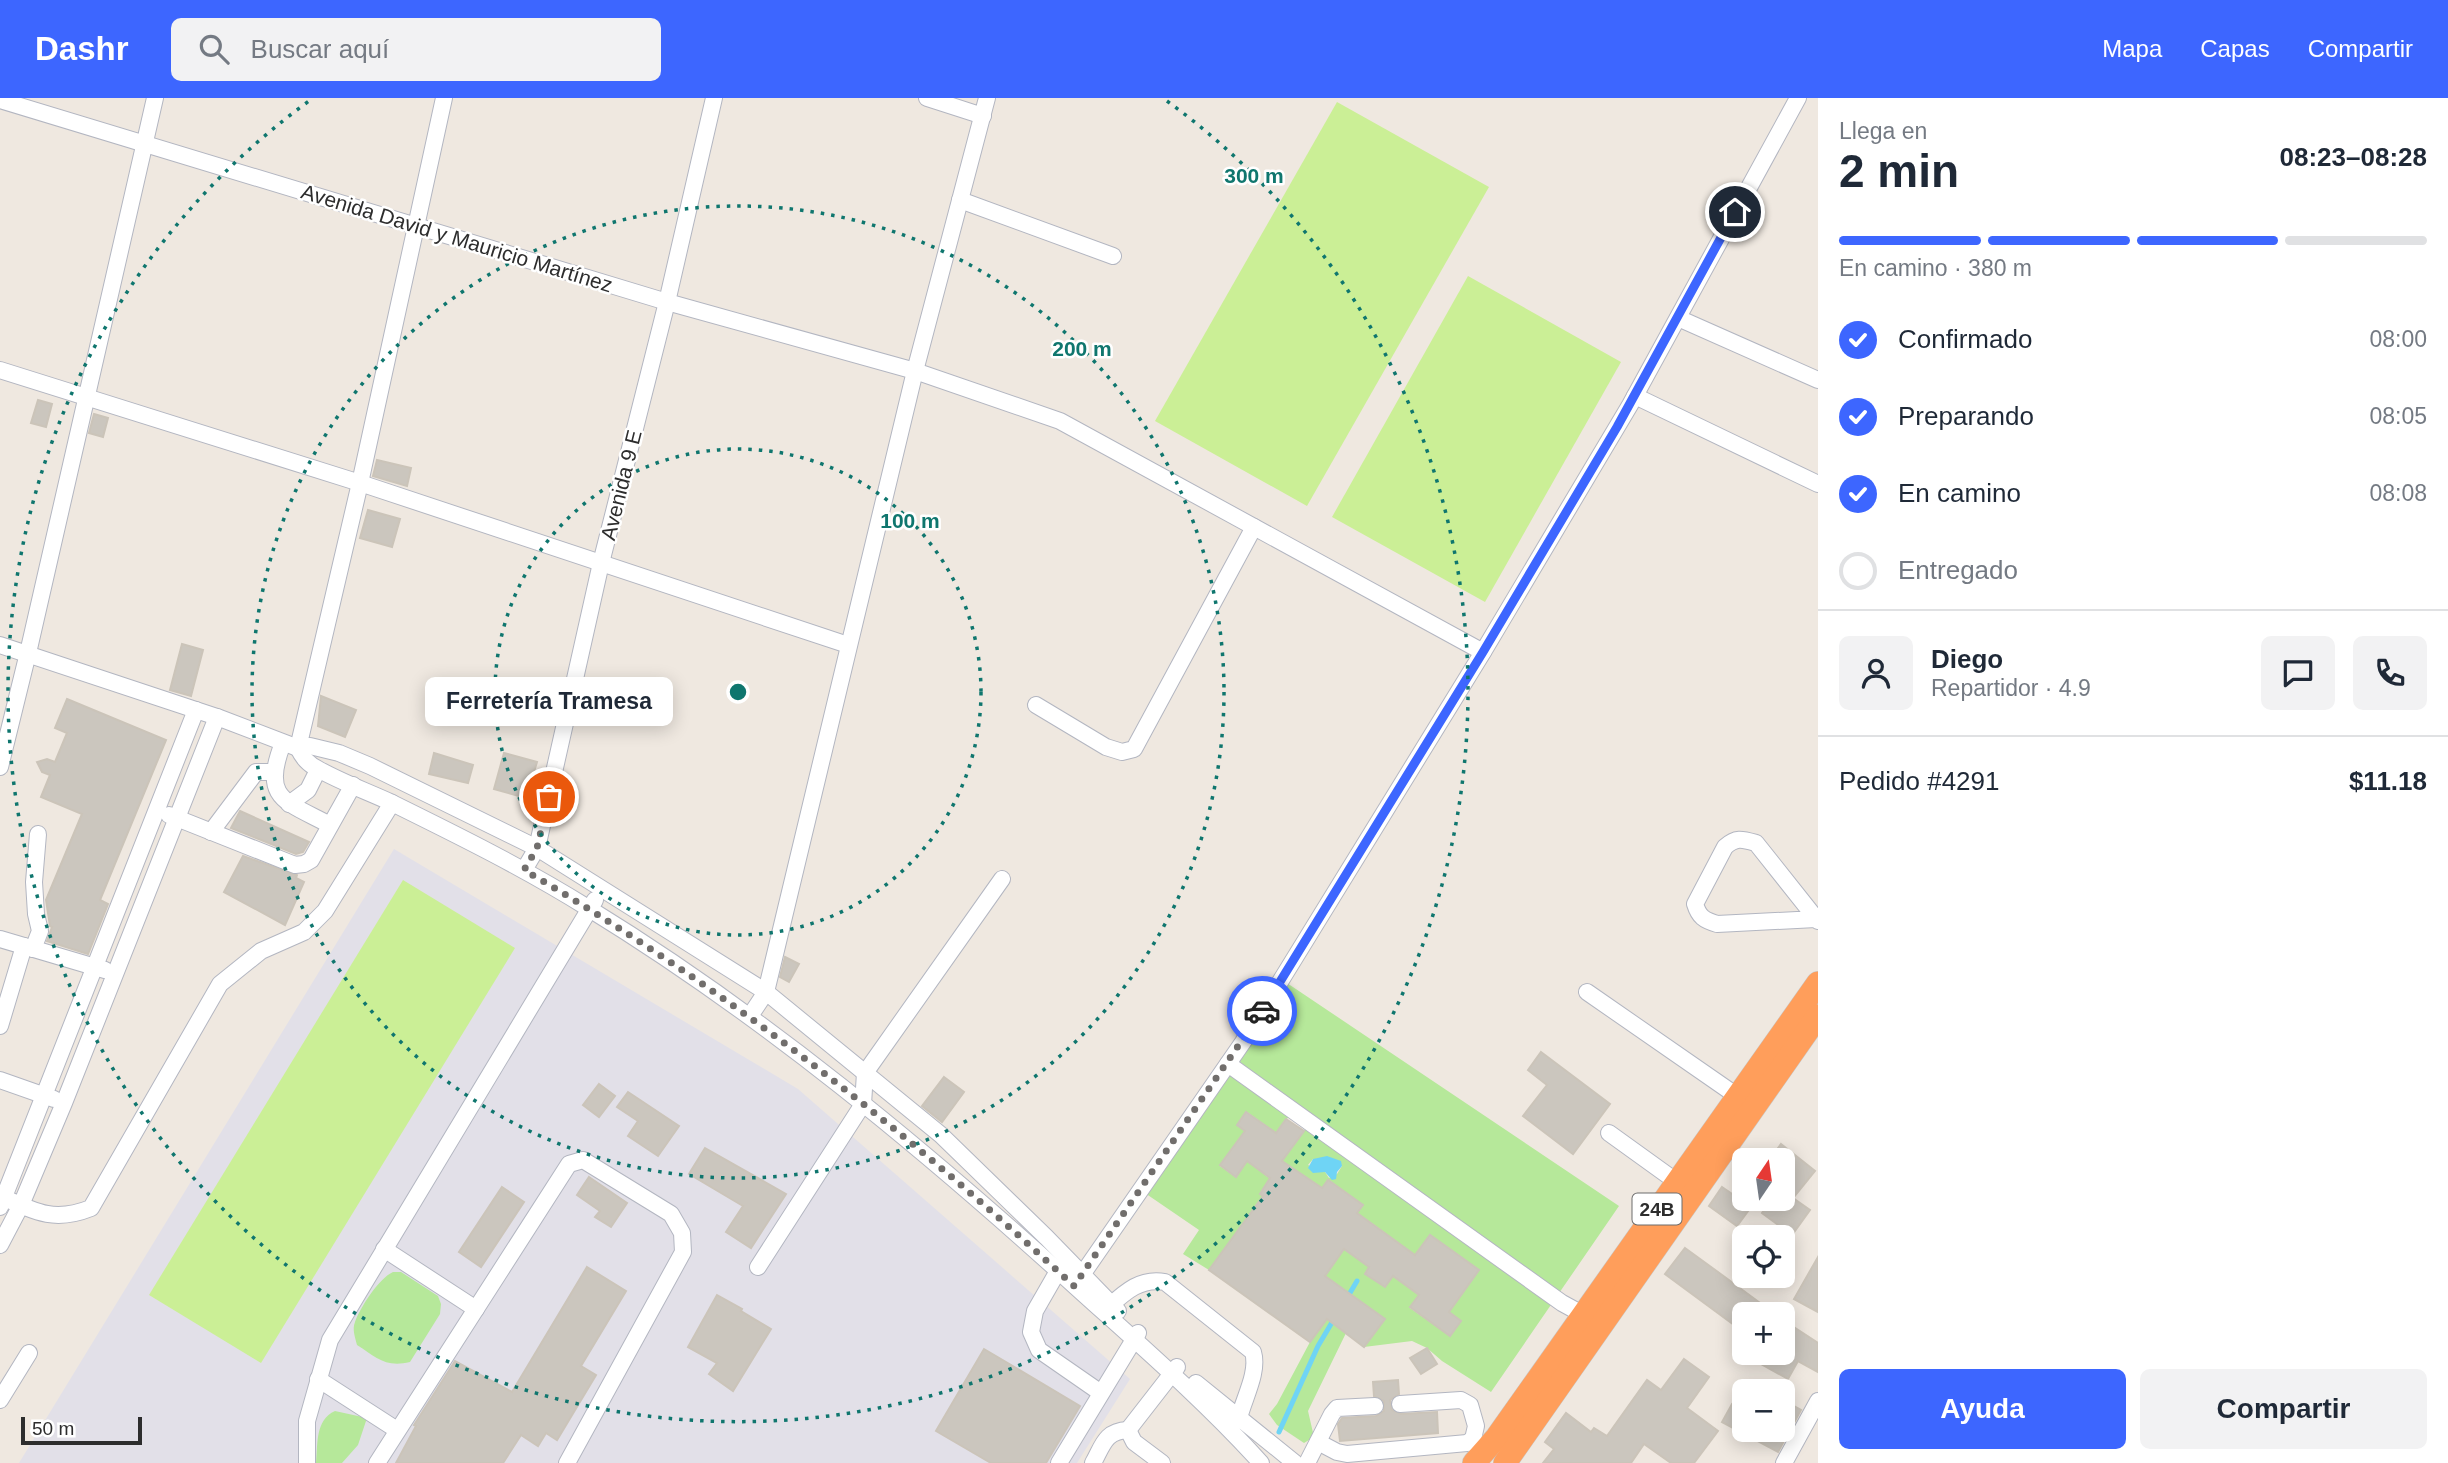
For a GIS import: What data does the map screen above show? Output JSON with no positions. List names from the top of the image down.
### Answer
{
  "streets": {
    "highway": ["24B"],
    "street": ["Avenida David y Mauricio Martínez", "Avenida 9 E"]
  },
  "crossings": [
    ["Avenida David y Mauricio Martínez", "Avenida 9 E"]
  ],
  "places": ["Ferretería Tramesa"],
  "scale_bar": "50 m",
  "north": "top",
  "page": {
    "header": "Dashr",
    "search": "Buscar aquí",
    "nav": ["Mapa", "Capas", "Compartir"],
    "heading": ["2 min", "Llega en", "08:23–08:28"],
    "panel": [
      "Diego",
      "Repartidor · 4.9",
      "Pedido #4291",
      "$11.18"
    ],
    "bar": "En camino · 380 m",
    "list": [
      ["Confirmado", "08:00"],
      ["Preparando", "08:05"],
      ["En camino", "08:08"],
      "Entregado"
    ],
    "bubble": "Ferretería Tramesa",
    "map_buttons": ["+", "−"],
    "buttons": ["Ayuda", "Compartir"],
    "scale": "50 m"
  },
  "rings": ["300 m", "200 m", "100 m"]
}
